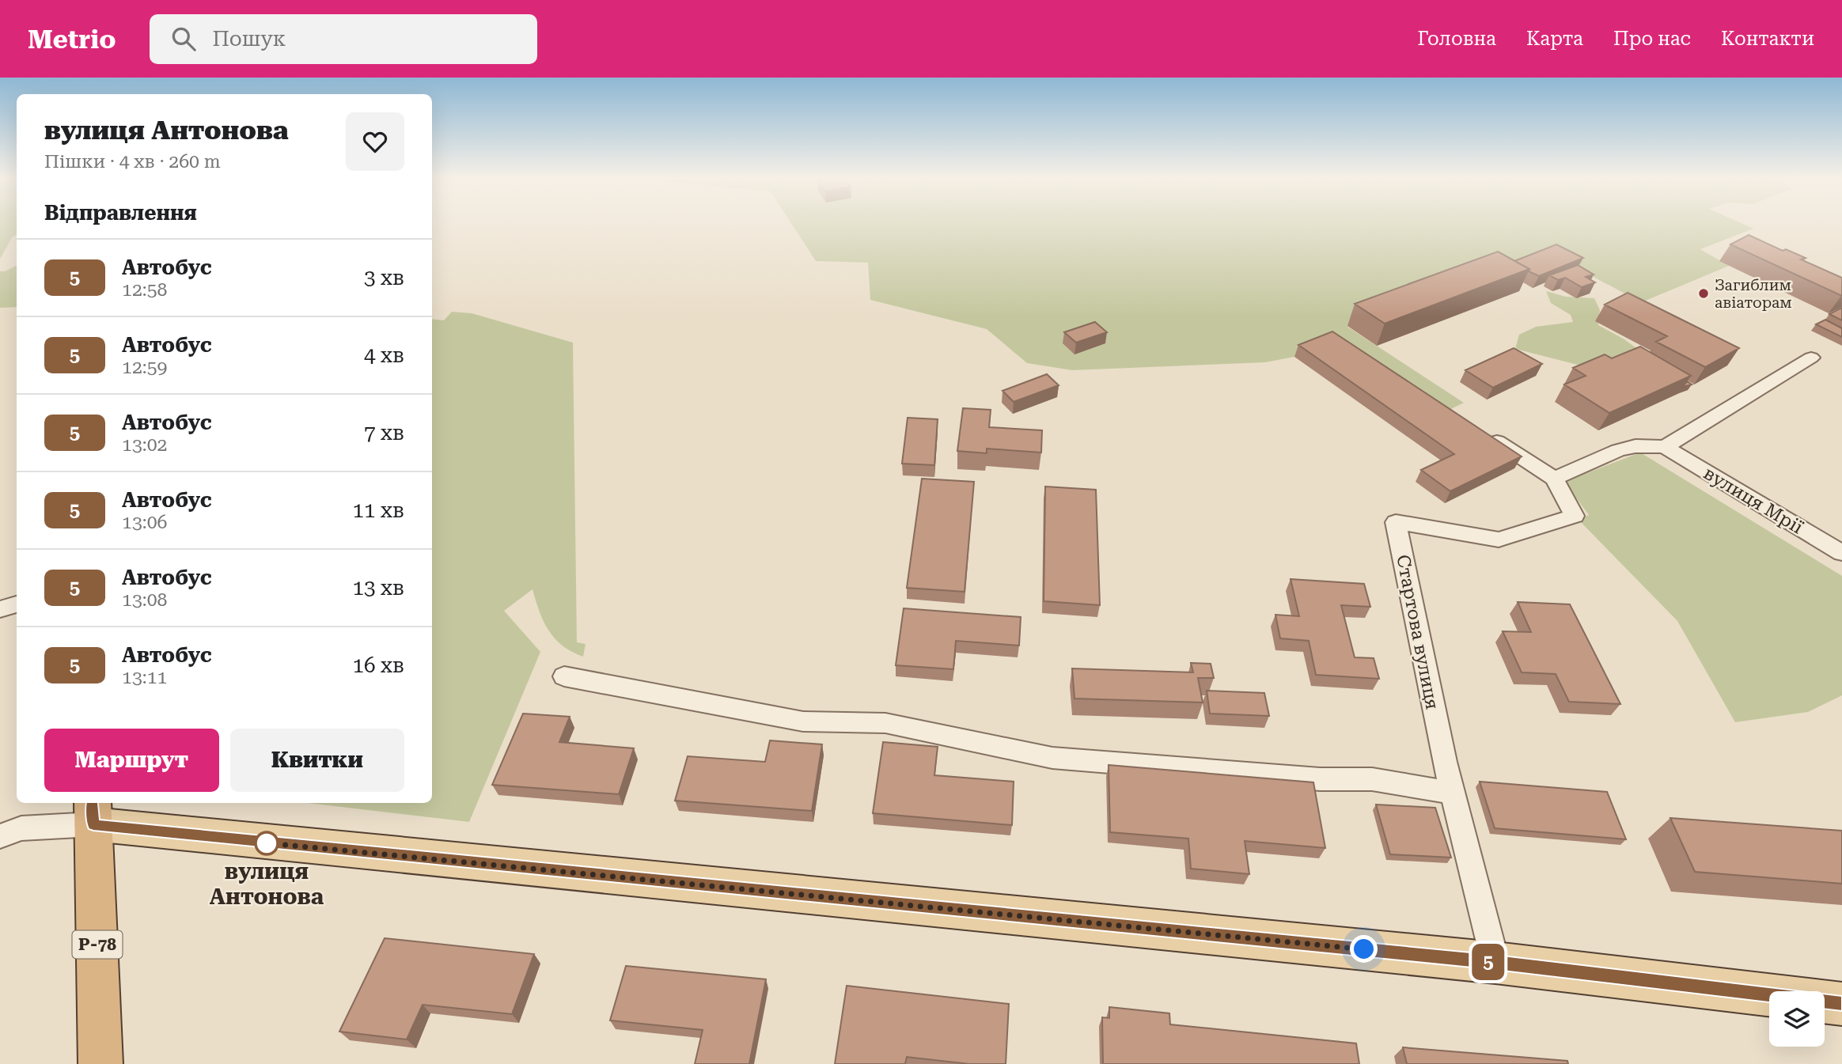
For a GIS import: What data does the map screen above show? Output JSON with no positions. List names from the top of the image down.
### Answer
{
  "streets": {
    "highway": ["Р-78"],
    "street": ["вулиця Мрії", "Стартова вулиця"]
  },
  "places": ["Загиблим авіаторам", "вулиця Антонова"],
  "lines": ["bus line 5"],
  "page": {
    "header": "Metrio",
    "search": "Пошук",
    "nav": [
      "Головна",
      "Карта",
      "Про нас",
      "Контакти"
    ],
    "on_map": "5",
    "heading": [
      ["вулиця Антонова", "Пішки · 4 хв · 260 m"],
      "Відправлення"
    ],
    "list": [
      {
        "mark": "5",
        "name": "Автобус",
        "note": "12:58",
        "value": "3 хв"
      },
      {
        "mark": "5",
        "name": "Автобус",
        "note": "12:59",
        "value": "4 хв"
      },
      {
        "mark": "5",
        "name": "Автобус",
        "note": "13:02",
        "value": "7 хв"
      },
      {
        "mark": "5",
        "name": "Автобус",
        "note": "13:06",
        "value": "11 хв"
      },
      {
        "mark": "5",
        "name": "Автобус",
        "note": "13:08",
        "value": "13 хв"
      },
      {
        "mark": "5",
        "name": "Автобус",
        "note": "13:11",
        "value": "16 хв"
      }
    ],
    "buttons": ["Маршрут", "Квитки"]
  }
}
